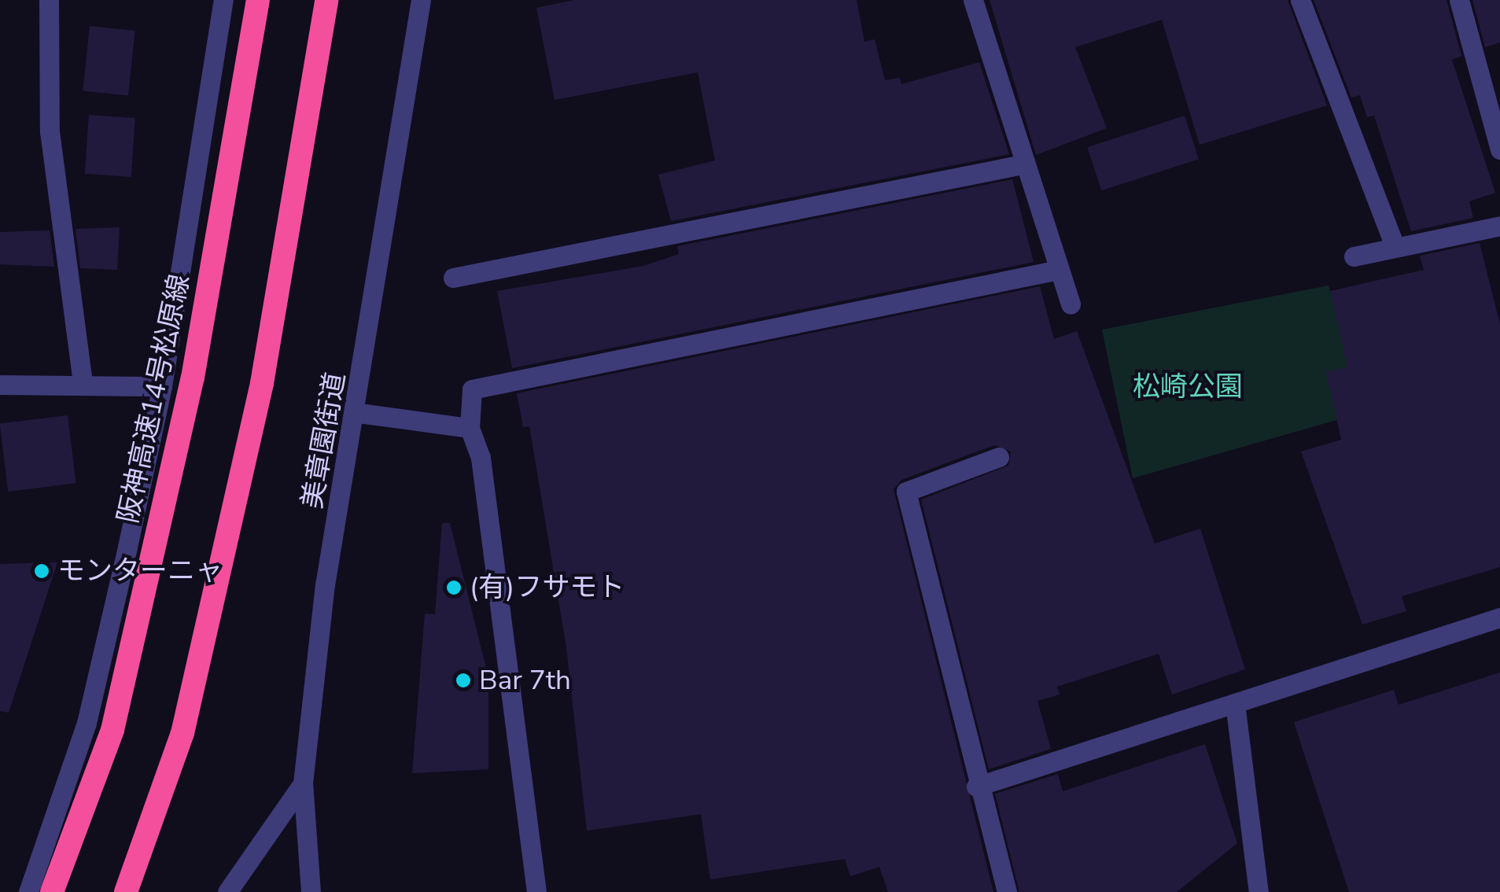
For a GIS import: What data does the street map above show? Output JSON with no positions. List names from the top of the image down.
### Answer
{
  "streets": {
    "highway": ["阪神高速14号松原線"],
    "street": ["美章園街道"]
  },
  "parks": ["松崎公園"],
  "places": ["モンターニャ", "(有)フサモト", "Bar 7th"]
}
